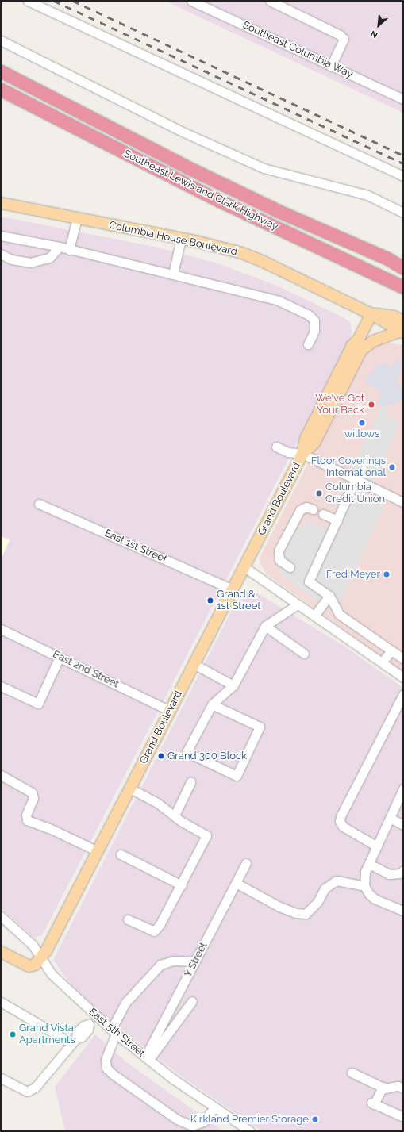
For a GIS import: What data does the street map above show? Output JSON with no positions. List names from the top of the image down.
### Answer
{
  "streets": {
    "highway": ["Southeast Lewis and Clark Highway"],
    "main road": ["Columbia House Boulevard", "Grand Boulevard"],
    "street": [
      "Southeast Columbia Way",
      "East 1st Street",
      "East 2nd Street",
      "Y Street",
      "East 5th Street"
    ]
  },
  "crossings": [
    ["Columbia House Boulevard", "Grand Boulevard"],
    ["Grand Boulevard", "East 1st Street"],
    ["Grand Boulevard", "East 2nd Street"],
    ["Grand Boulevard", "East 5th Street"],
    ["Y Street", "East 5th Street"]
  ],
  "places": [
    "We've Got Your Back",
    "willows",
    "Floor Coverings International",
    "Columbia Credit Union",
    "Fred Meyer",
    "Grand & 1st Street",
    "Grand 300 Block",
    "Grand Vista Apartments",
    "Kirkland Premier Storage"
  ],
  "north": "bottom left"
}
